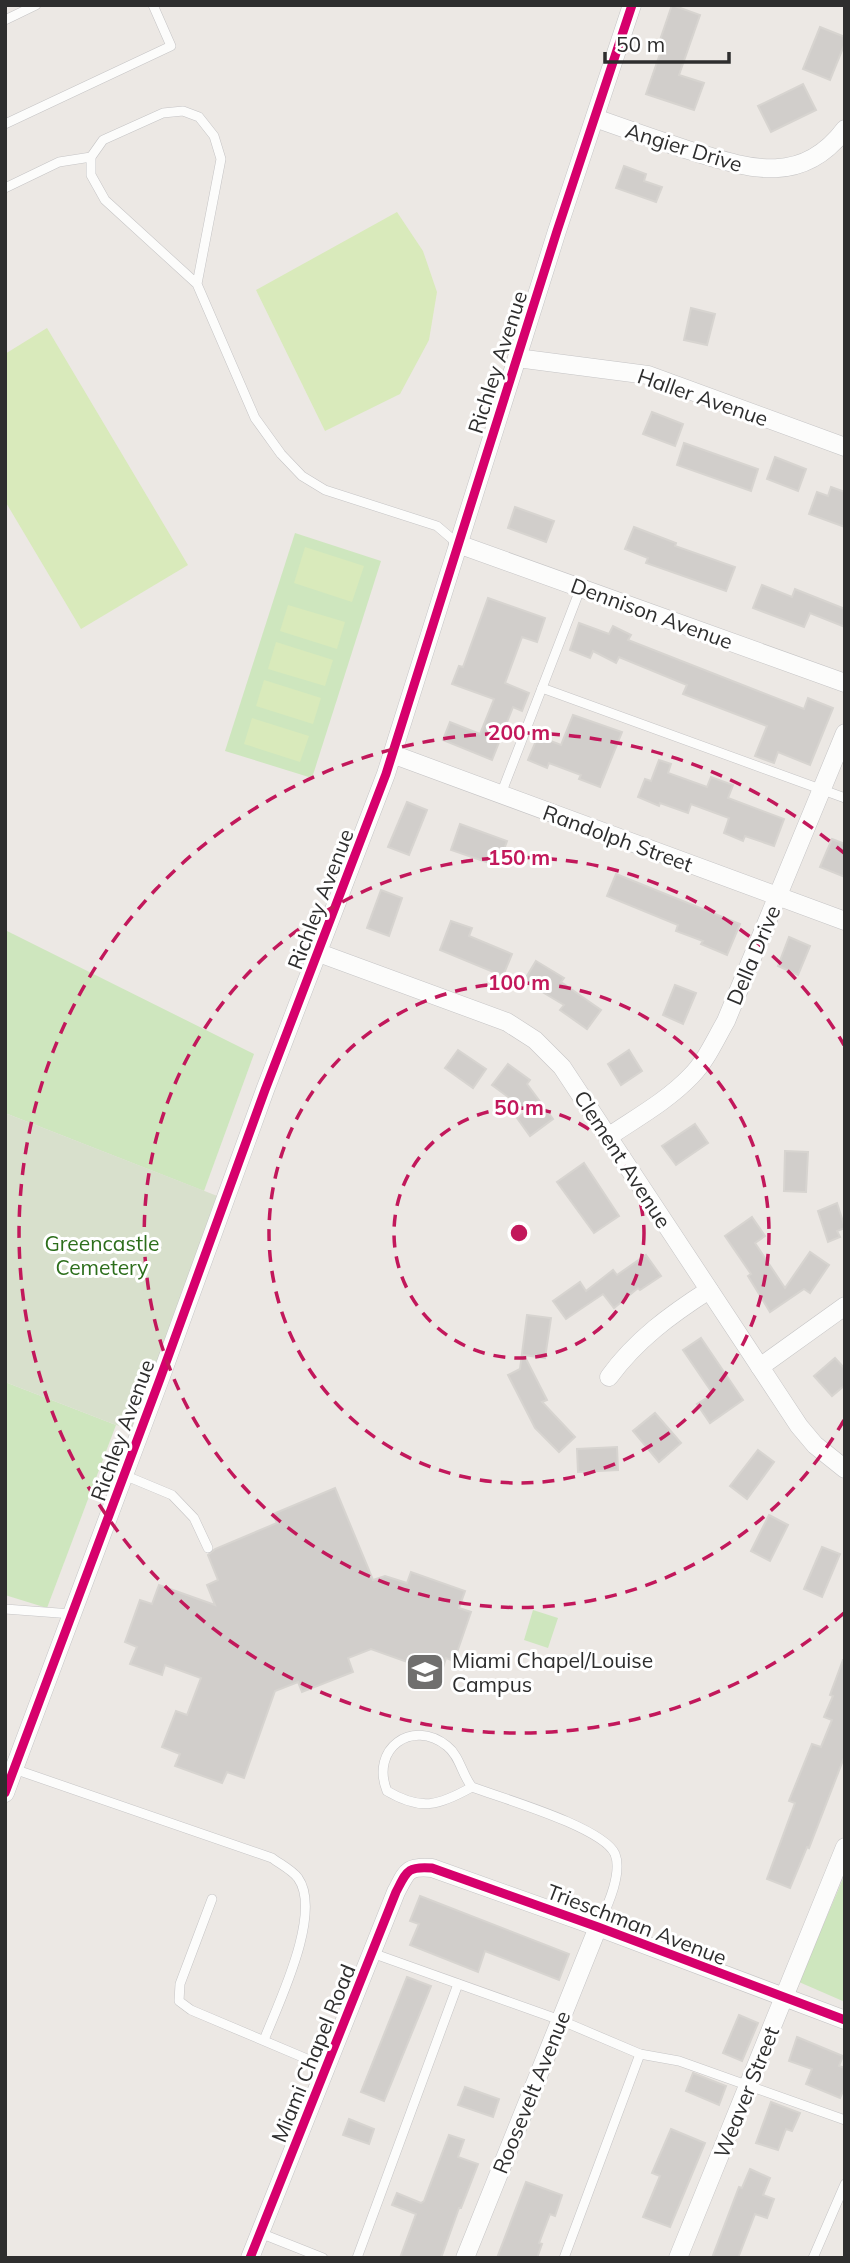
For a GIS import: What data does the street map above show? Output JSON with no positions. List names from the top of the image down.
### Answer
{
  "streets": {
    "street": [
      "Angier Drive",
      "Richley Avenue",
      "Haller Avenue",
      "Dennison Avenue",
      "Randolph Street",
      "Della Drive",
      "Clement Avenue",
      "Trieschman Avenue",
      "Miami Chapel Road",
      "Roosevelt Avenue",
      "Weaver Street"
    ]
  },
  "crossings": [
    ["Angier Drive", "Richley Avenue"],
    ["Richley Avenue", "Haller Avenue"],
    ["Richley Avenue", "Dennison Avenue"],
    ["Richley Avenue", "Randolph Street"],
    ["Richley Avenue", "Clement Avenue"],
    ["Randolph Street", "Della Drive"],
    ["Della Drive", "Clement Avenue"],
    ["Trieschman Avenue", "Miami Chapel Road"],
    ["Trieschman Avenue", "Roosevelt Avenue"],
    ["Trieschman Avenue", "Weaver Street"]
  ],
  "parks": ["Greencastle Cemetery"],
  "places": {
    "school or university": ["Miami Chapel/Louise Campus"]
  },
  "scale_bar": "50 m",
  "rings": [
    "200 m",
    "150 m",
    "100 m",
    "50 m"
  ]
}
